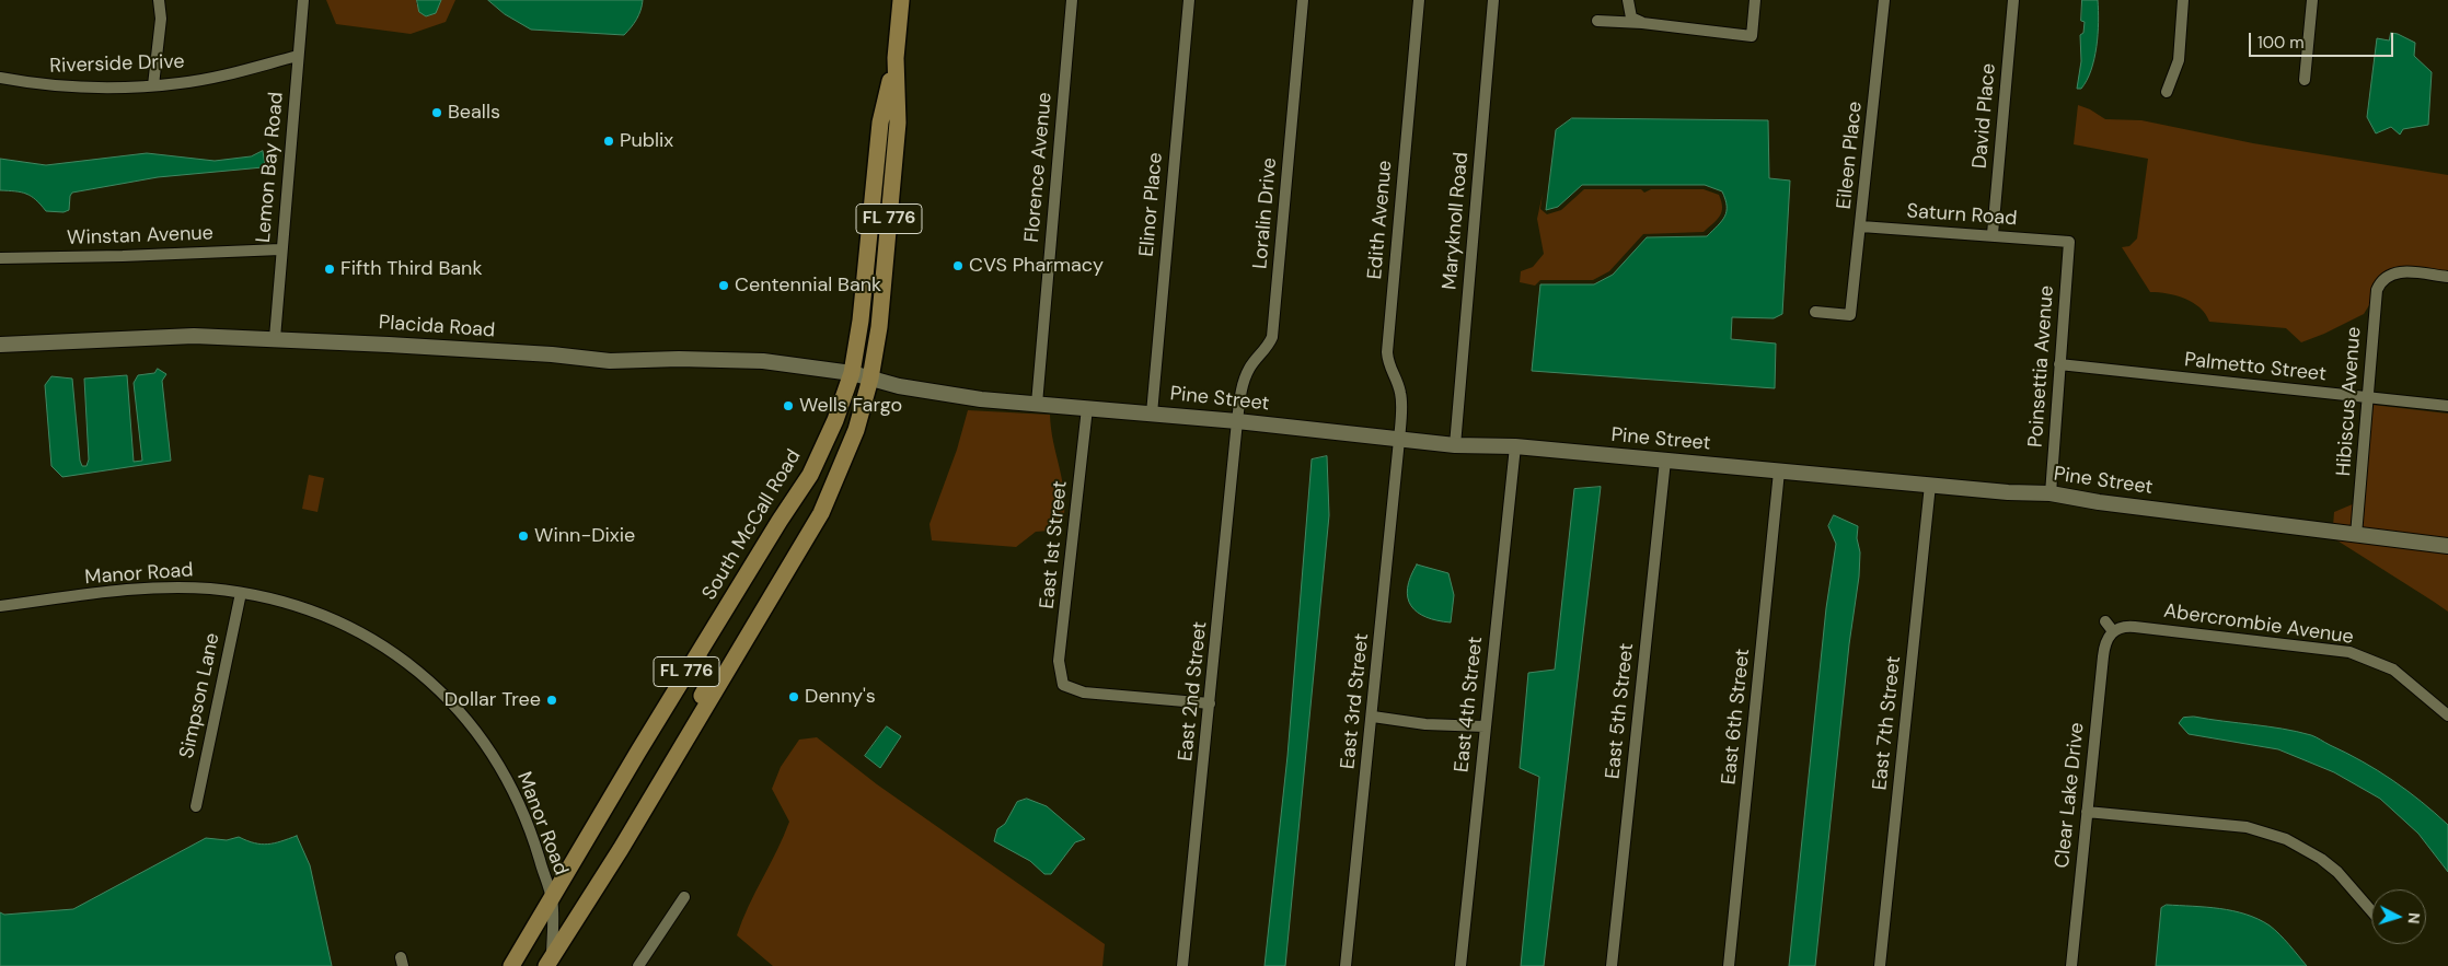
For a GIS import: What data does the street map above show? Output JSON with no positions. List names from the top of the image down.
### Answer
{
  "streets": {
    "main road": [
      "FL 776",
      "Placida Road",
      "Pine Street",
      "South McCall Road"
    ],
    "street": [
      "Riverside Drive",
      "David Place",
      "Eileen Place",
      "Lemon Bay Road",
      "Florence Avenue",
      "Elinor Place",
      "Loralin Drive",
      "Saturn Road",
      "Edith Avenue",
      "Maryknoll Road",
      "Winstan Avenue",
      "Poinsettia Avenue",
      "Palmetto Street",
      "Hibiscus Avenue",
      "East 1st Street",
      "Manor Road",
      "Abercrombie Avenue",
      "East 2nd Street",
      "Simpson Lane",
      "East 3rd Street",
      "East 4th Street",
      "East 5th Street",
      "East 6th Street",
      "East 7th Street",
      "Clear Lake Drive"
    ]
  },
  "crossings": [
    ["Riverside Drive", "Lemon Bay Road"],
    ["David Place", "Saturn Road"],
    ["Eileen Place", "Saturn Road"],
    ["Lemon Bay Road", "Winstan Avenue"],
    ["Lemon Bay Road", "Placida Road"],
    ["Florence Avenue", "Pine Street"],
    ["Elinor Place", "Pine Street"],
    ["Loralin Drive", "Pine Street"],
    ["Loralin Drive", "East 2nd Street"],
    ["Saturn Road", "Poinsettia Avenue"],
    ["Edith Avenue", "Pine Street"],
    ["Edith Avenue", "East 3rd Street"],
    ["Maryknoll Road", "Pine Street"],
    ["Placida Road", "Pine Street"],
    ["Placida Road", "South McCall Road"],
    ["Poinsettia Avenue", "Palmetto Street"],
    ["Poinsettia Avenue", "Pine Street"],
    ["Palmetto Street", "Hibiscus Avenue"],
    ["Pine Street", "Hibiscus Avenue"],
    ["Pine Street", "South McCall Road"],
    ["Pine Street", "East 1st Street"],
    ["Pine Street", "East 2nd Street"],
    ["Pine Street", "East 3rd Street"],
    ["Pine Street", "East 4th Street"],
    ["Pine Street", "East 5th Street"],
    ["Pine Street", "East 6th Street"],
    ["Pine Street", "East 7th Street"],
    ["South McCall Road", "Manor Road"],
    ["East 1st Street", "East 2nd Street"],
    ["Manor Road", "Simpson Lane"],
    ["Abercrombie Avenue", "Clear Lake Drive"]
  ],
  "places": [
    "Bealls",
    "Publix",
    "CVS Pharmacy",
    "Fifth Third Bank",
    "Centennial Bank",
    "Wells Fargo",
    "Winn-Dixie",
    "Denny's",
    "Dollar Tree"
  ],
  "scale_bar": "100 m",
  "north": "right"
}
